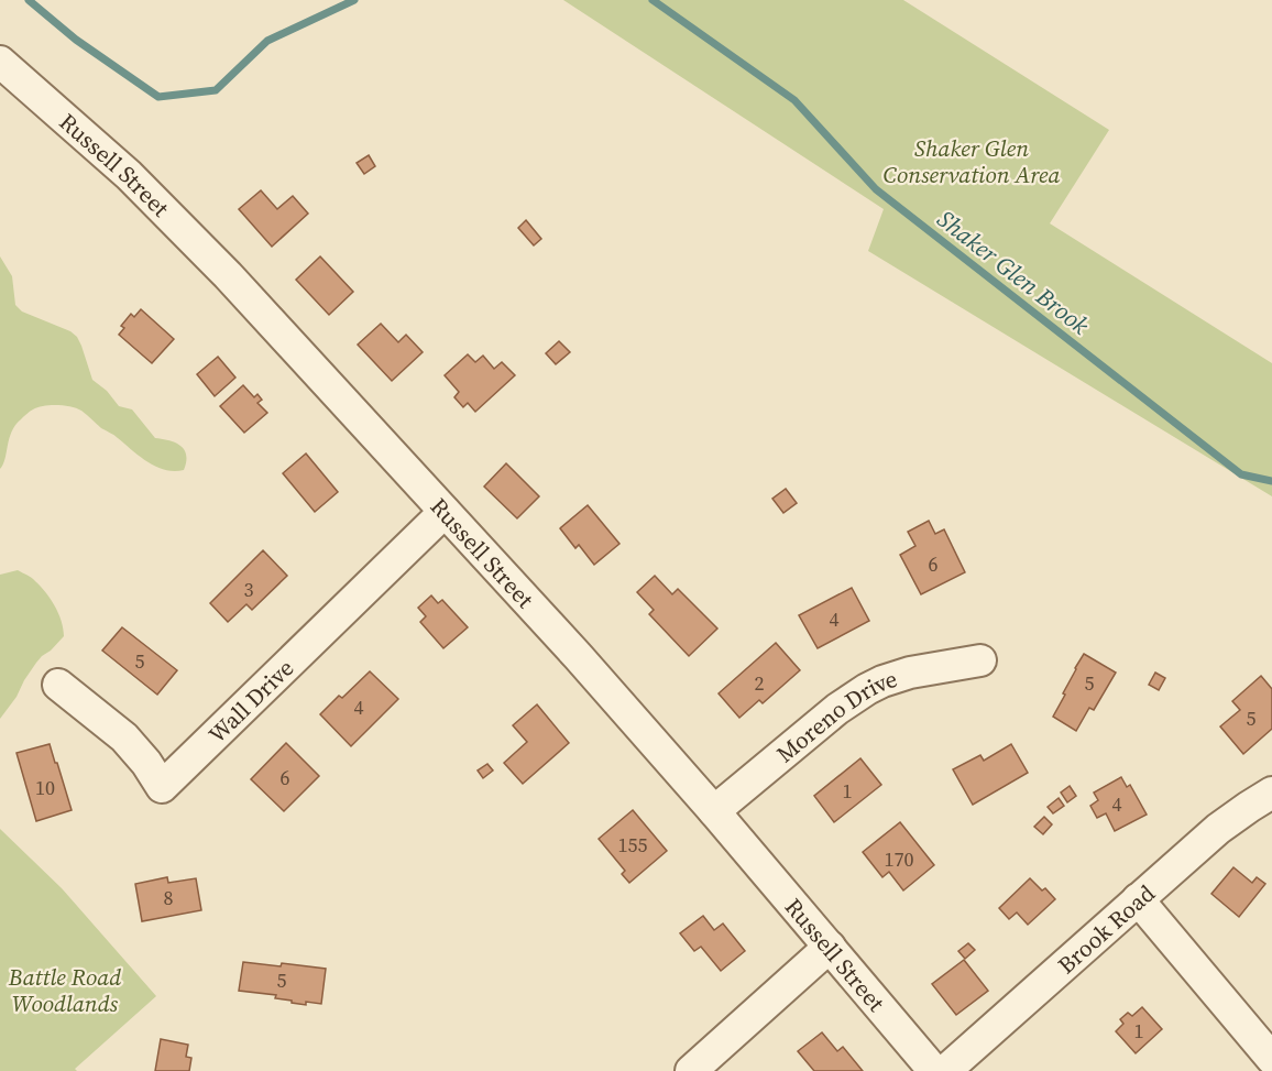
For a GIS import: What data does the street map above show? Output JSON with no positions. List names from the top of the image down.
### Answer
{
  "streets": {
    "street": [
      "Russell Street",
      "Wall Drive",
      "Moreno Drive",
      "Brook Road"
    ]
  },
  "crossings": [
    ["Russell Street", "Wall Drive"],
    ["Russell Street", "Moreno Drive"]
  ],
  "water": ["Shaker Glen Brook"],
  "parks": ["Shaker Glen Conservation Area", "Battle Road Woodlands"],
  "house_numbers": [
    "6",
    "3",
    "4",
    "5",
    "2",
    "5",
    "4",
    "5",
    "6",
    "10",
    "1",
    "4",
    "155",
    "170",
    "8",
    "5",
    "1"
  ]
}
